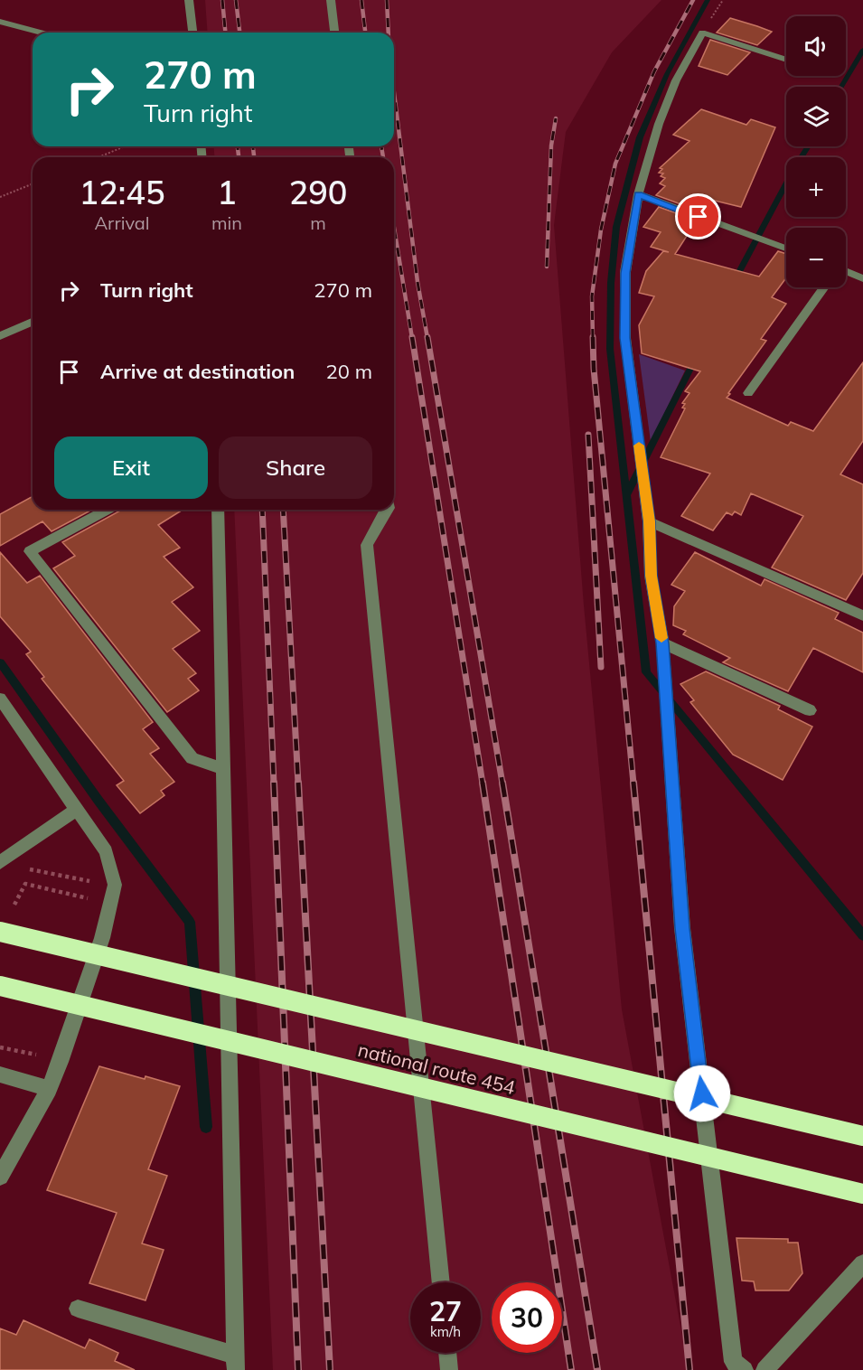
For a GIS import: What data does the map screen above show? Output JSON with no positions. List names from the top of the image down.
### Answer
{
  "streets": {
    "highway": ["national route 454"]
  },
  "page": {
    "map_buttons": ["+", "−"],
    "turn": ["270 m", "Turn right"],
    "eta": [
      "12:45",
      "Arrival",
      "1",
      "min",
      "290",
      "m"
    ],
    "list": [
      {
        "name": "Turn right",
        "value": "270 m"
      },
      {
        "name": "Arrive at destination",
        "value": "20 m"
      }
    ],
    "buttons": ["Exit", "Share"],
    "speed": "27 km/h",
    "limit": "30"
  }
}
